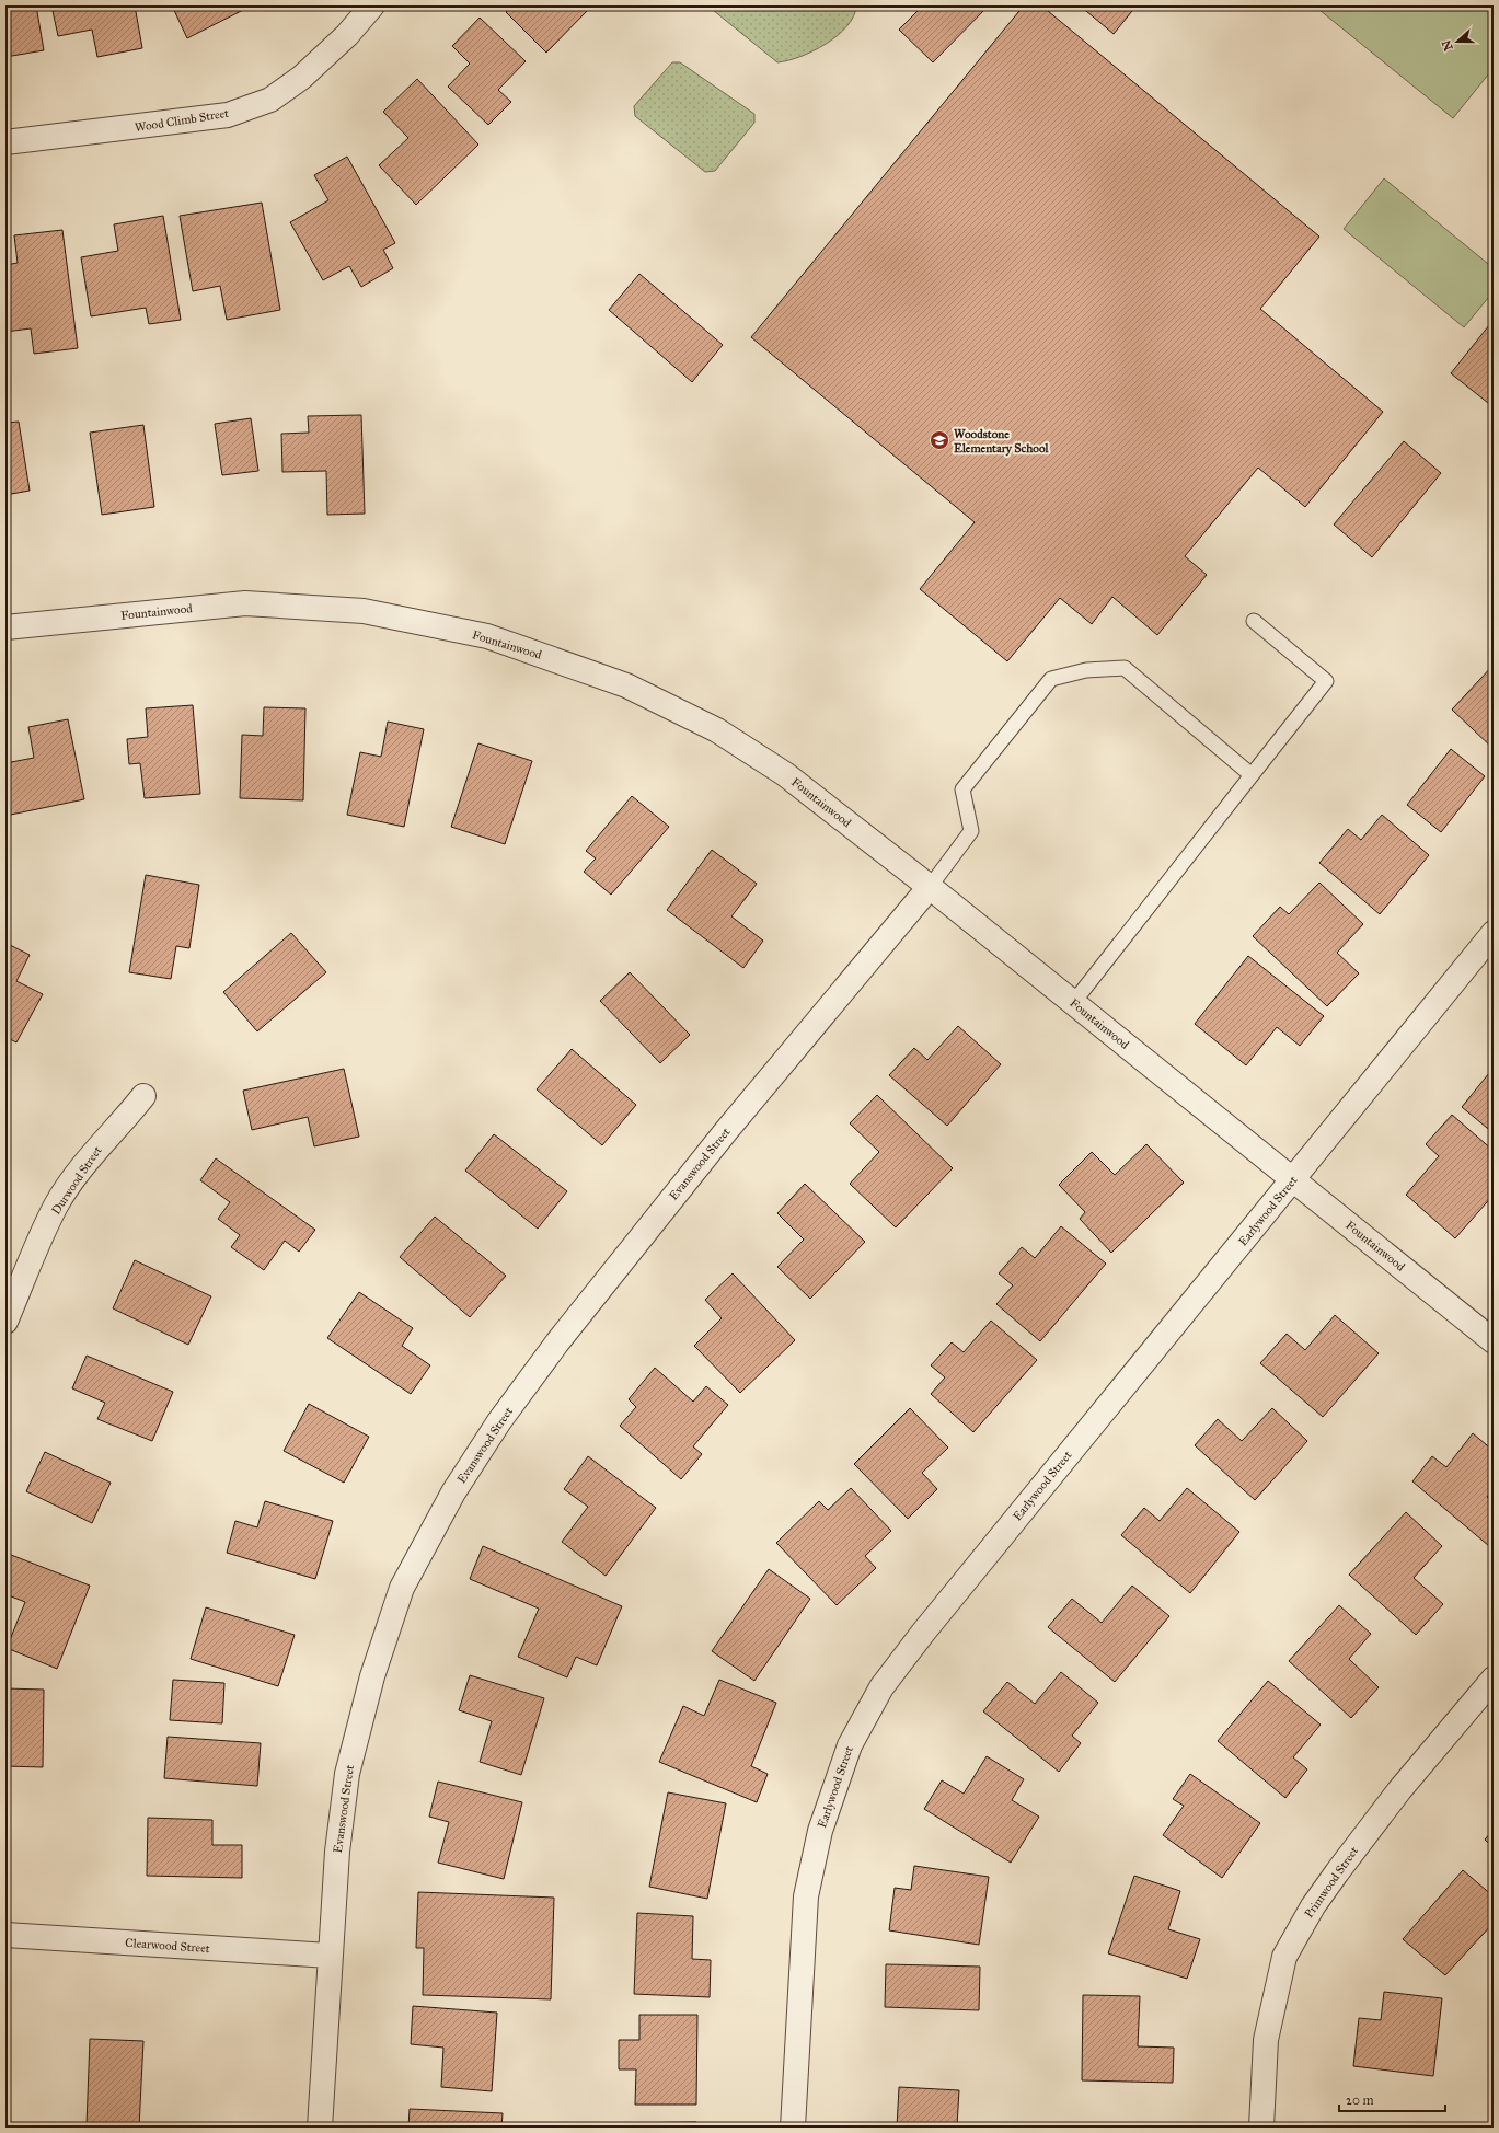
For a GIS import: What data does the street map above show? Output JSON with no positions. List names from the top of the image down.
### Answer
{
  "streets": {
    "street": [
      "Wood Climb Street",
      "Fountainwood",
      "Evanswood Street",
      "Durwood Street",
      "Earlywood Street",
      "Primwood Street",
      "Clearwood Street"
    ]
  },
  "crossings": [
    ["Fountainwood", "Evanswood Street"],
    ["Fountainwood", "Earlywood Street"],
    ["Evanswood Street", "Clearwood Street"]
  ],
  "places": {
    "school or university": ["Woodstone Elementary School"]
  },
  "scale_bar": "20 m",
  "north": "left"
}
